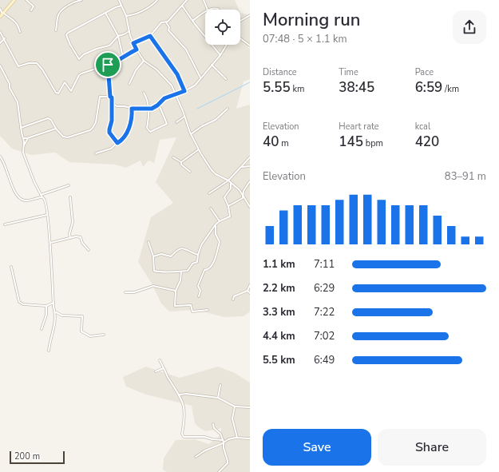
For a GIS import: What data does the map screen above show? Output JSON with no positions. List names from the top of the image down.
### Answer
{
  "scale_bar": "200 m",
  "page": {
    "heading": ["Morning run", "07:48 · 5 × 1.1 km"],
    "stats": [
      ["Distance", "5.55 km"],
      ["Time", "38:45"],
      ["Pace", "6:59 /km"],
      ["Elevation", "40 m"],
      ["Heart rate", "145 bpm"],
      ["kcal", "420"]
    ],
    "chart": ["Elevation", "83–91 m"],
    "list": [
      {
        "name": "1.1 km",
        "note": "7:11"
      },
      {
        "name": "2.2 km",
        "note": "6:29"
      },
      {
        "name": "3.3 km",
        "note": "7:22"
      },
      {
        "name": "4.4 km",
        "note": "7:02"
      },
      {
        "name": "5.5 km",
        "note": "6:49"
      }
    ],
    "buttons": ["Save", "Share"],
    "scale": "200 m"
  }
}
